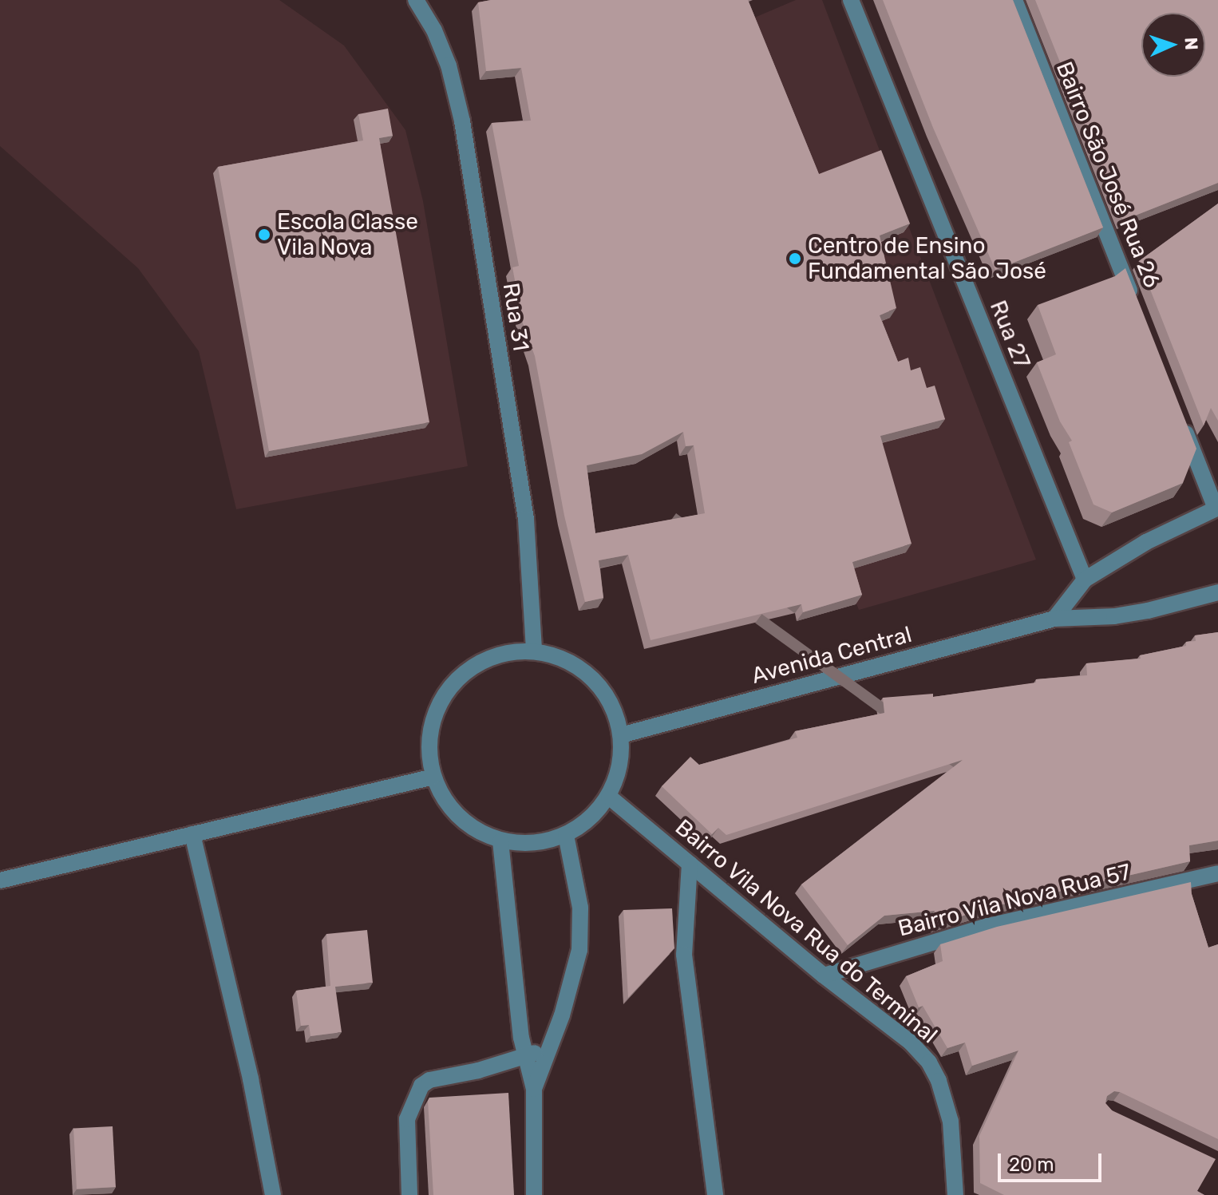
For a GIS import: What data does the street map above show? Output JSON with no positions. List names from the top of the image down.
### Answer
{
  "streets": {
    "street": [
      "Bairro São José Rua 26",
      "Rua 31",
      "Rua 27",
      "Avenida Central",
      "Bairro Vila Nova Rua 57",
      "Bairro Vila Nova Rua do Terminal"
    ]
  },
  "crossings": [
    ["Rua 31", "Avenida Central"],
    ["Rua 31", "Bairro Vila Nova Rua do Terminal"],
    ["Avenida Central", "Bairro Vila Nova Rua do Terminal"],
    ["Bairro Vila Nova Rua 57", "Bairro Vila Nova Rua do Terminal"]
  ],
  "places": ["Escola Classe Vila Nova", "Centro de Ensino Fundamental São José"],
  "scale_bar": "20 m",
  "north": "right"
}
